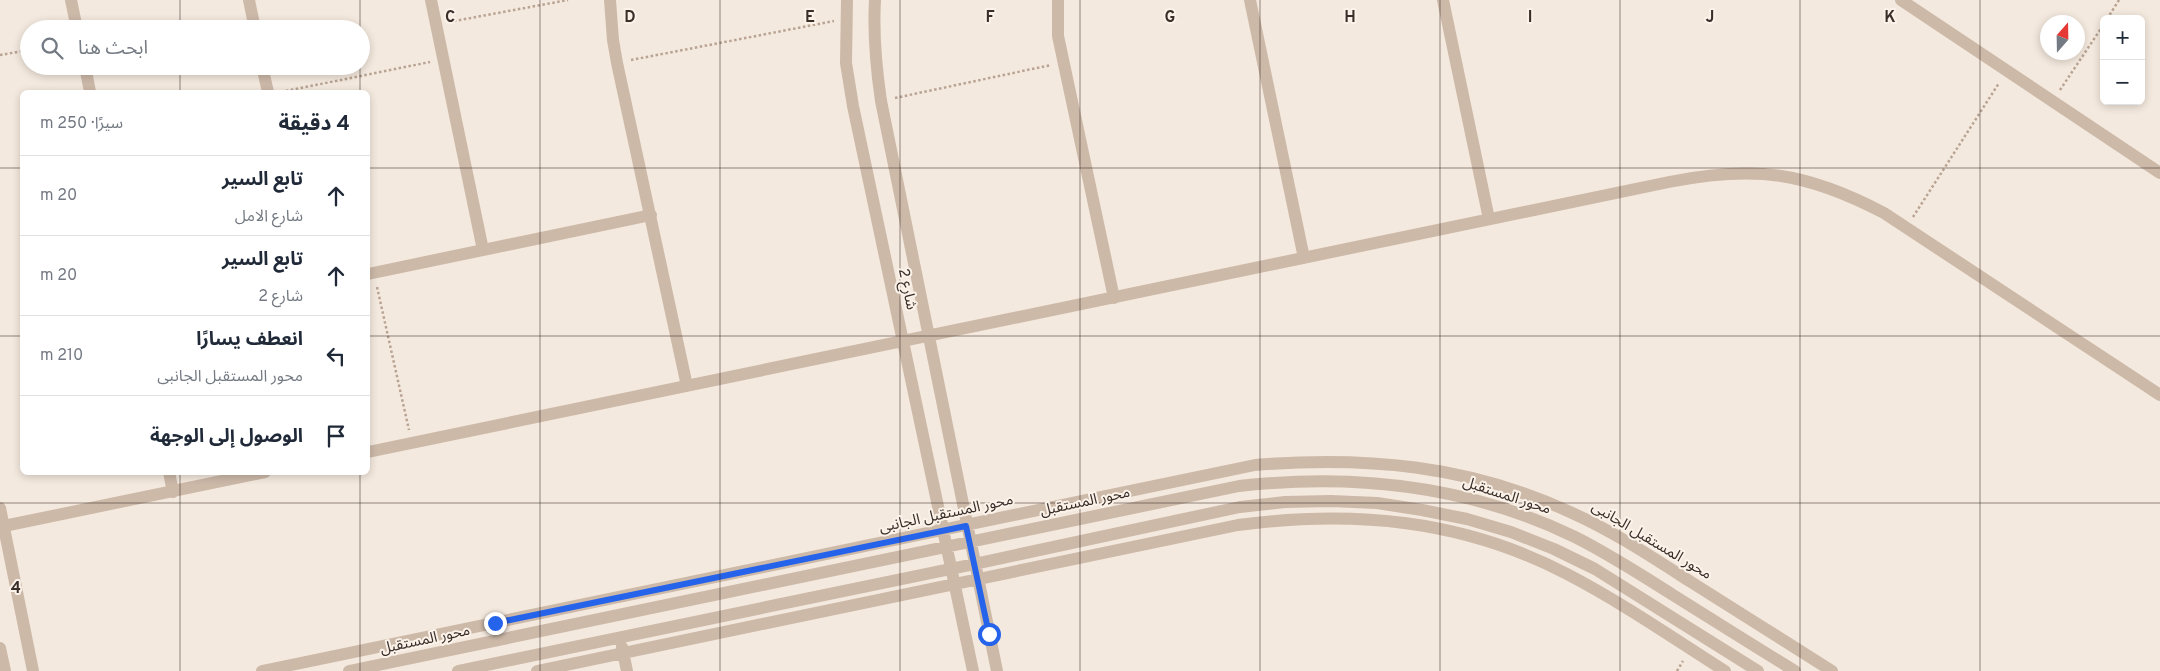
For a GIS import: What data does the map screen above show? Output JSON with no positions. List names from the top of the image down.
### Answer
{
  "streets": {
    "street": ["شارع 2", "محور المستقبل", "محور المستقبل الجانبى"]
  },
  "crossings": [
    ["شارع 2", "محور المستقبل"],
    ["شارع 2", "محور المستقبل الجانبى"]
  ],
  "north": "top",
  "page": {
    "map_buttons": ["+", "−"],
    "search": "ابحث هنا",
    "heading": ["4 دقيقة", "سيرًا · 250 m"],
    "list": [
      ["تابع السير", "شارع الامل", "20 m"],
      ["تابع السير", "شارع 2", "20 m"],
      ["انعطف يسارًا", "محور المستقبل الجانبى", "210 m"],
      "الوصول إلى الوجهة"
    ]
  },
  "grid": {
    "columns": [
      "C",
      "D",
      "E",
      "F",
      "G",
      "H",
      "I",
      "J",
      "K"
    ],
    "rows": ["4"]
  }
}
